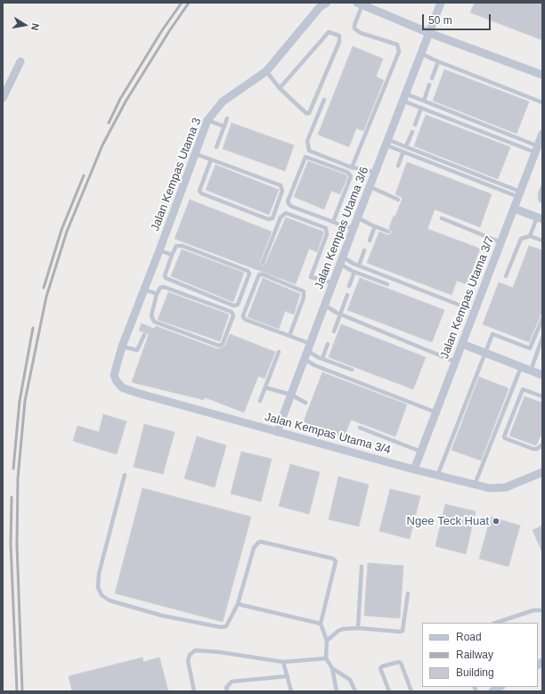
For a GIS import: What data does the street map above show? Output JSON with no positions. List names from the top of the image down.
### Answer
{
  "streets": {
    "street": [
      "Jalan Kempas Utama 3",
      "Jalan Kempas Utama 3/6",
      "Jalan Kempas Utama 3/7",
      "Jalan Kempas Utama 3/4"
    ]
  },
  "crossings": [
    ["Jalan Kempas Utama 3", "Jalan Kempas Utama 3/4"],
    ["Jalan Kempas Utama 3/6", "Jalan Kempas Utama 3/4"],
    ["Jalan Kempas Utama 3/7", "Jalan Kempas Utama 3/4"]
  ],
  "places": ["Ngee Teck Huat"],
  "legend": ["Road", "Railway", "Building"],
  "scale_bar": "50 m",
  "north": "right"
}
